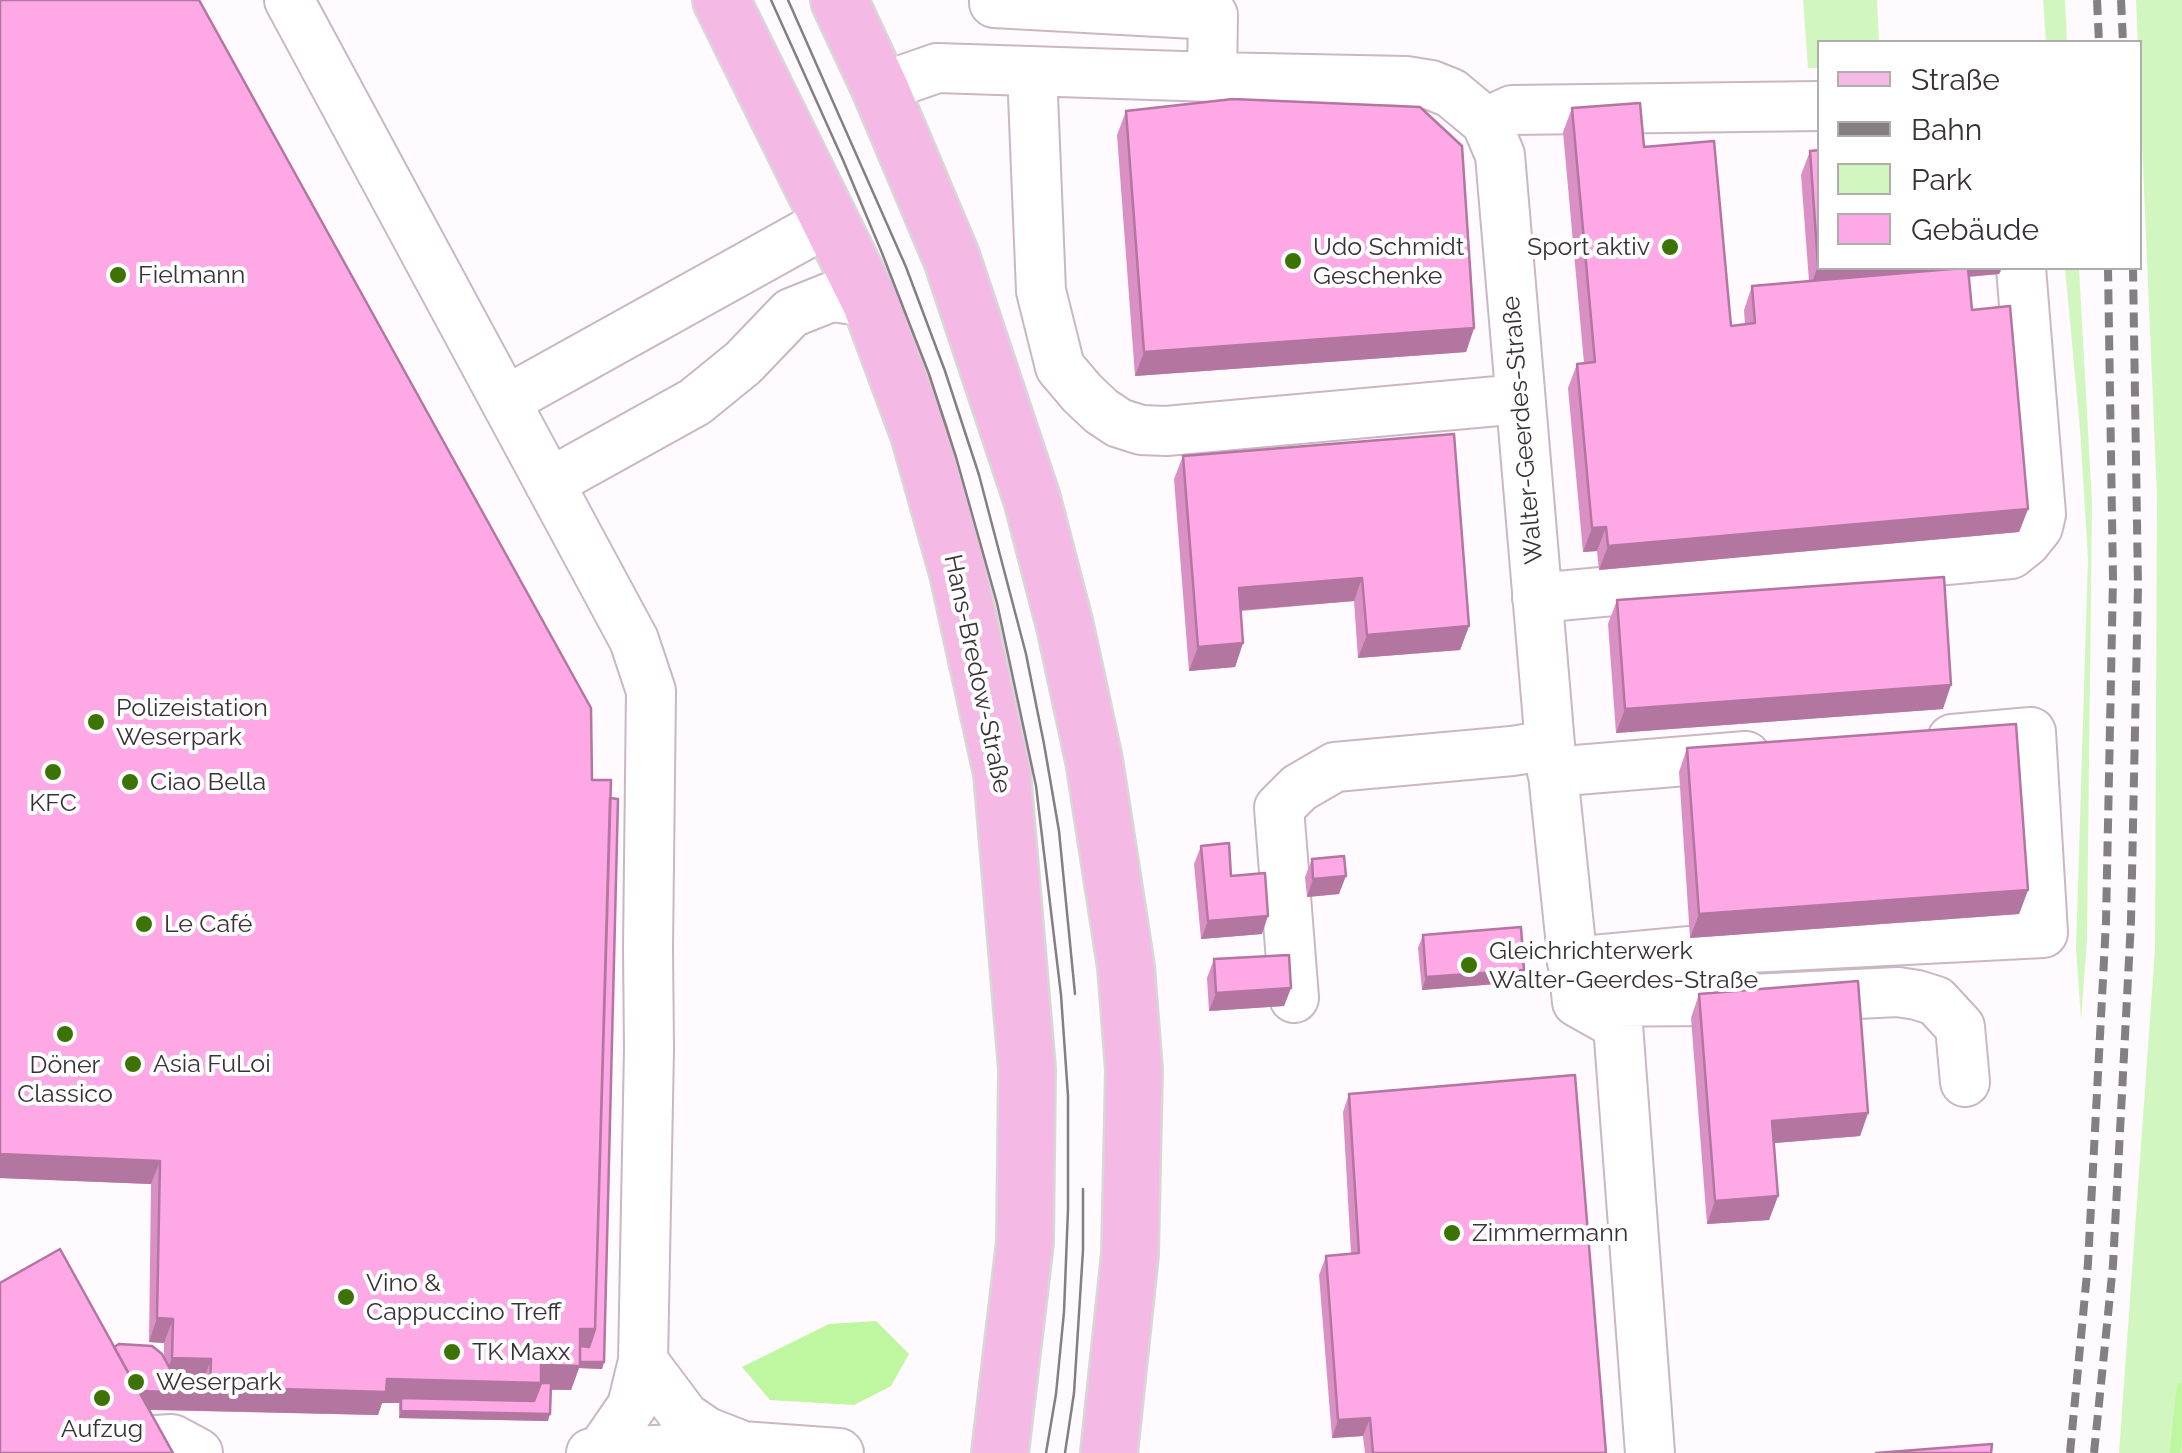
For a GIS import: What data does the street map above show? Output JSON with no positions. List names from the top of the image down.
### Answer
{
  "streets": {
    "main road": ["Hans-Bredow-Straße"],
    "street": ["Walter-Geerdes-Straße"]
  },
  "places": [
    "Sport aktiv",
    "Udo Schmidt Geschenke",
    "Fielmann",
    "Polizeistation Weserpark",
    "KFC",
    "Ciao Bella",
    "Le Café",
    "Gleichrichterwerk Walter-Geerdes-Straße",
    "Döner Classico",
    "Asia FuLoi",
    "Zimmermann",
    "Vino & Cappuccino Treff",
    "TK Maxx",
    "Weserpark",
    "Aufzug"
  ],
  "legend": [
    "Straße",
    "Bahn",
    "Park",
    "Gebäude"
  ]
}
